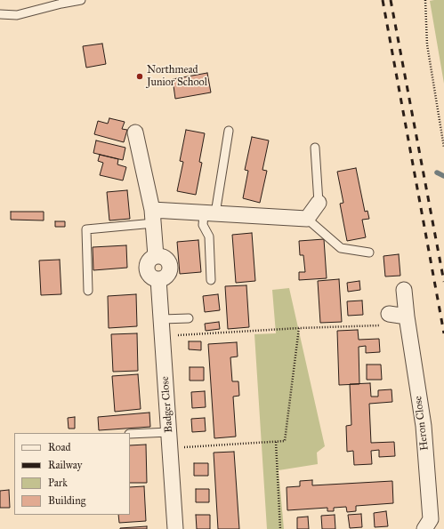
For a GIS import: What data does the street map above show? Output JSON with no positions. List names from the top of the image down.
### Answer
{
  "streets": {
    "street": ["Badger Close", "Heron Close"]
  },
  "places": ["Northmead Junior School"],
  "legend": [
    "Road",
    "Railway",
    "Park",
    "Building"
  ]
}
